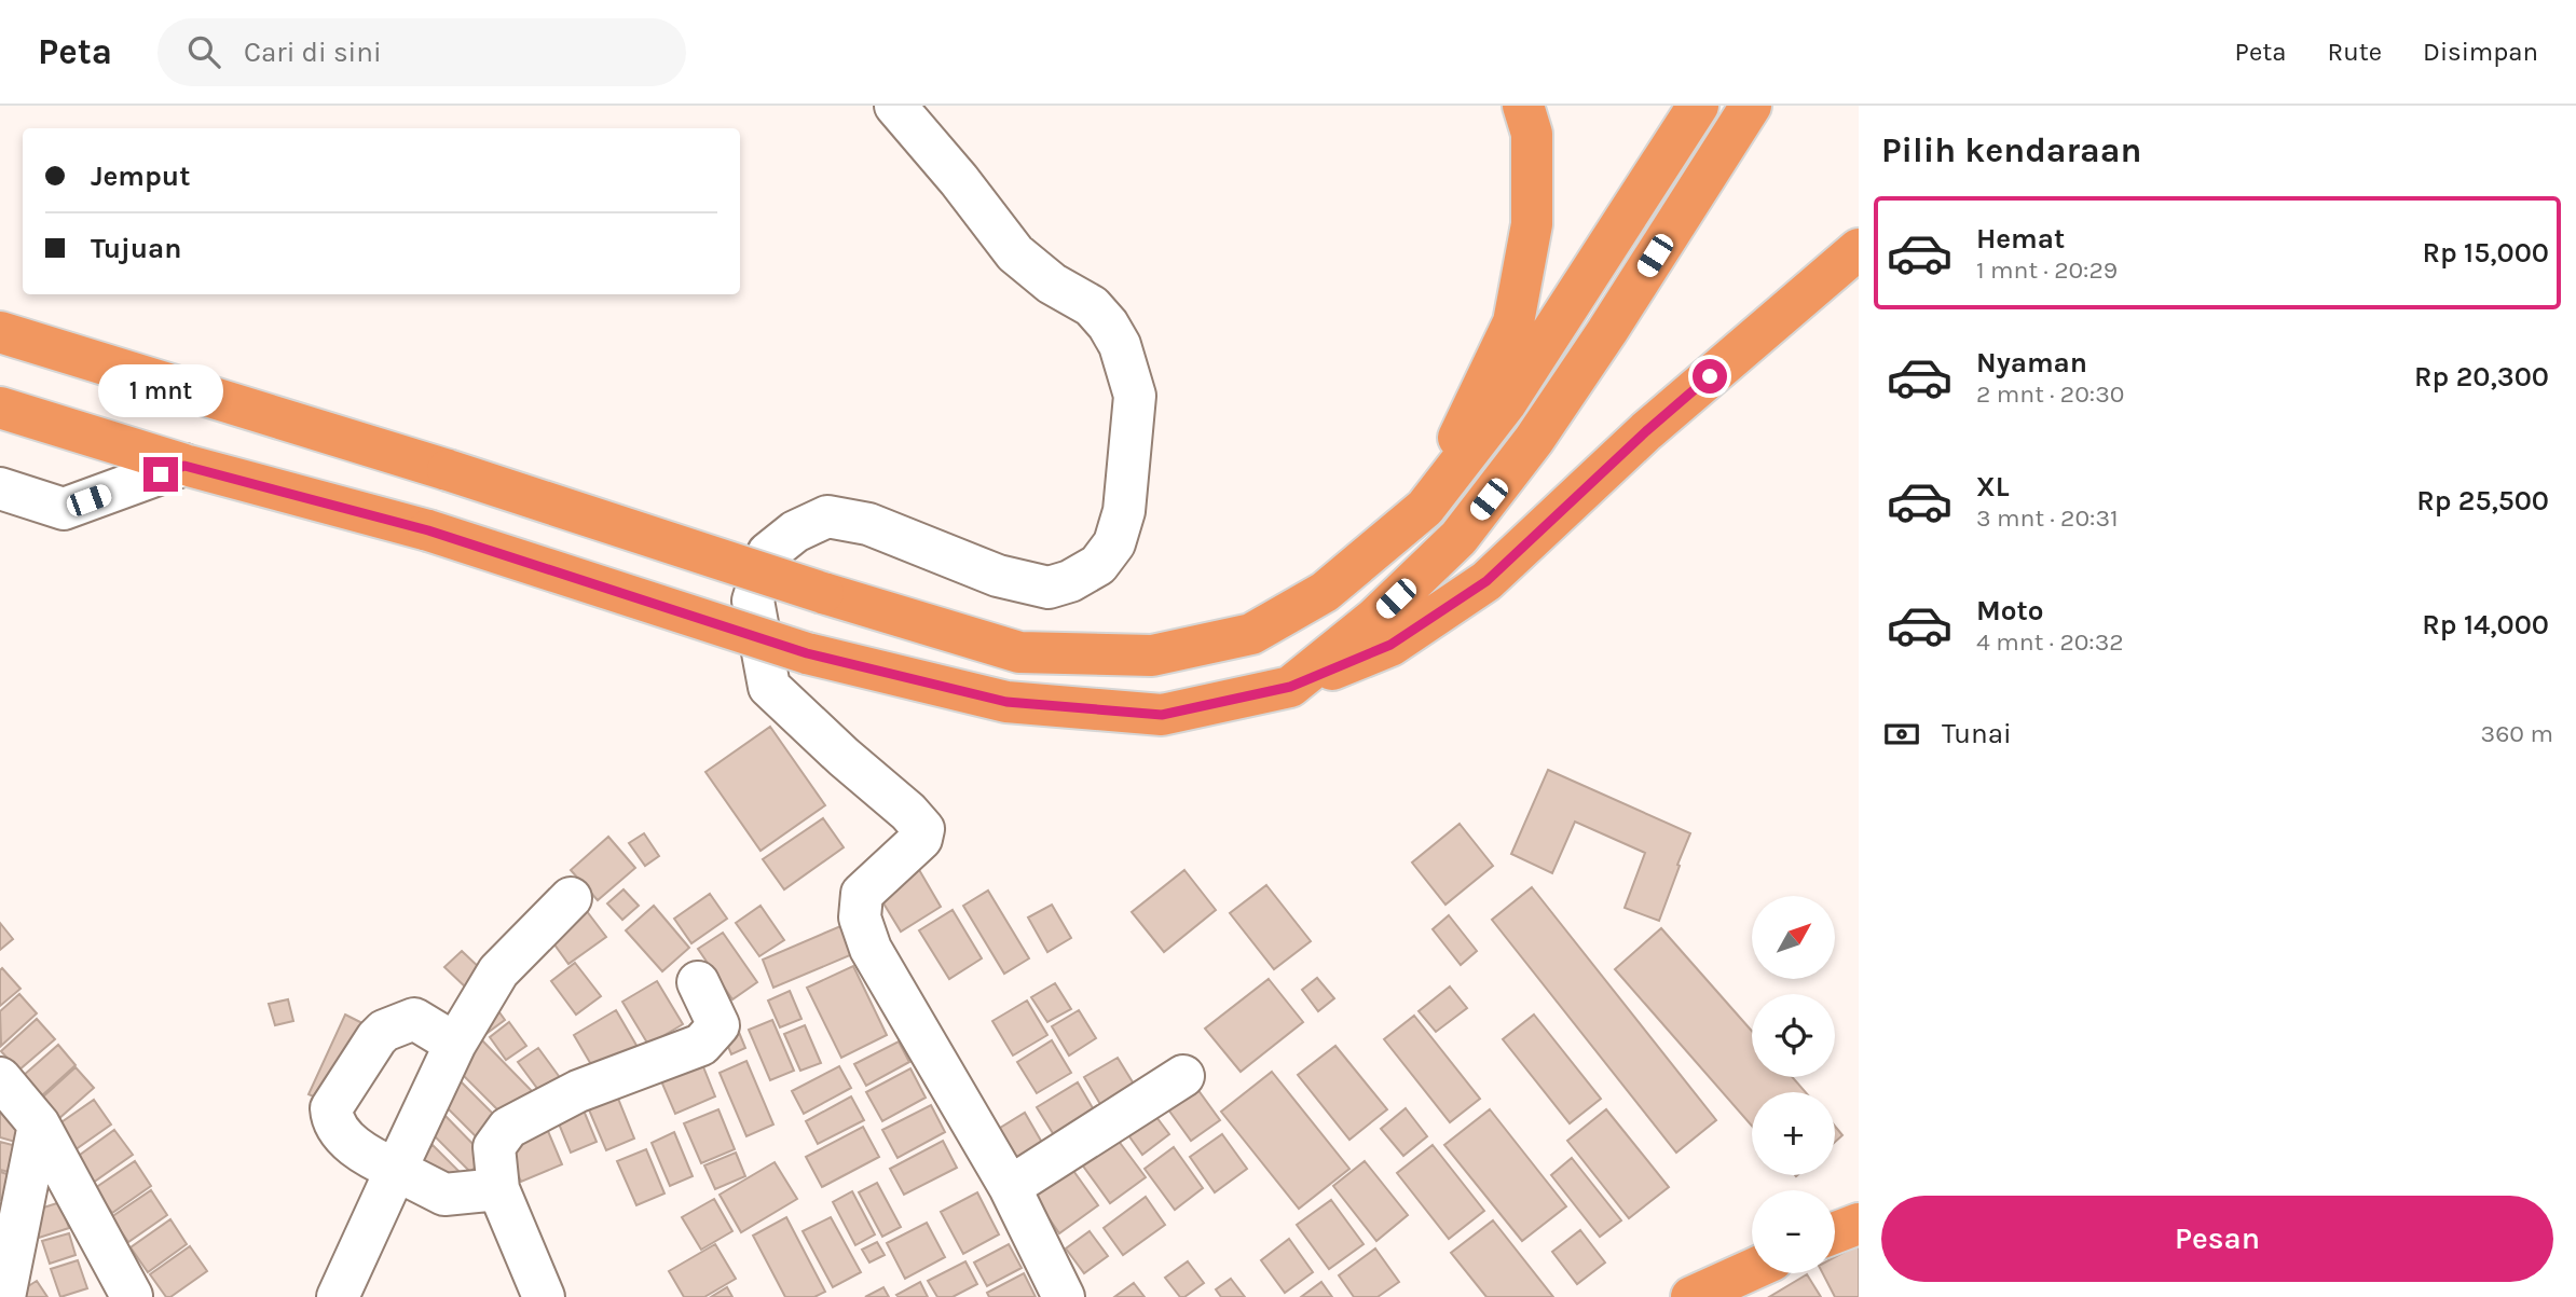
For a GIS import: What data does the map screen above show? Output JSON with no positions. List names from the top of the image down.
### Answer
{
  "north": "top right",
  "page": {
    "header": "Peta",
    "search": "Cari di sini",
    "nav": ["Peta", "Rute", "Disimpan"],
    "heading": "Pilih kendaraan",
    "banner": ["Jemput", "Tujuan"],
    "list": [
      {
        "name": "Hemat",
        "note": "1 mnt · 20:29",
        "value": "Rp 15,000"
      },
      {
        "name": "Nyaman",
        "note": "2 mnt · 20:30",
        "value": "Rp 20,300"
      },
      {
        "name": "XL",
        "note": "3 mnt · 20:31",
        "value": "Rp 25,500"
      },
      {
        "name": "Moto",
        "note": "4 mnt · 20:32",
        "value": "Rp 14,000"
      }
    ],
    "bubble": "1 mnt",
    "pay": ["Tunai", "360 m"],
    "map_buttons": ["+", "−"],
    "buttons": "Pesan"
  }
}
